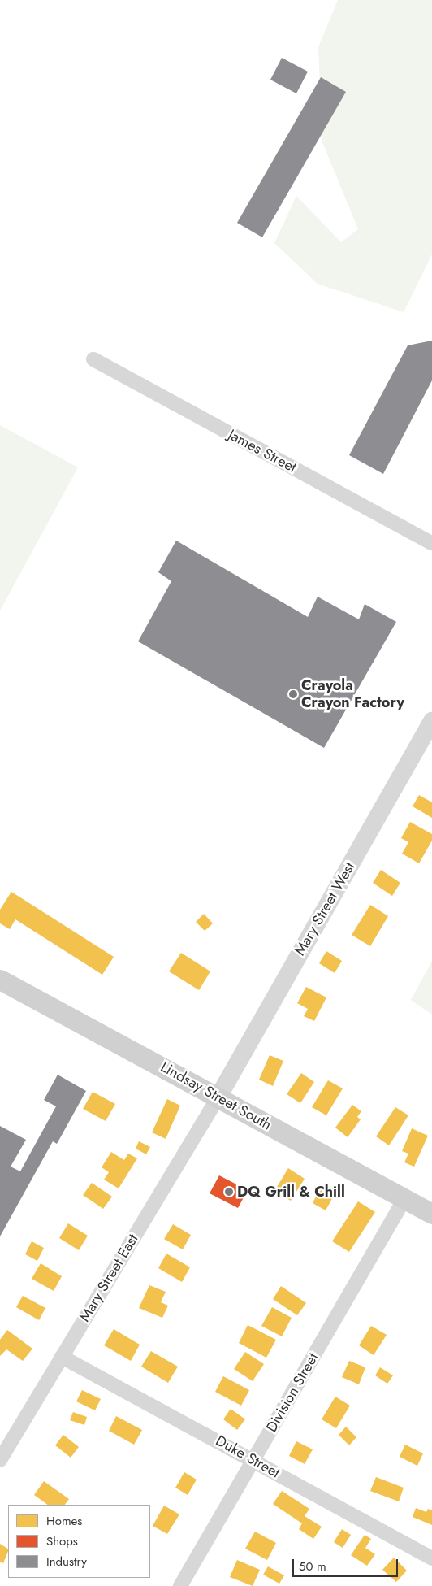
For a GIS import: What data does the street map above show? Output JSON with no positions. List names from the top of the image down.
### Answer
{
  "streets": {
    "main road": ["Lindsay Street South"],
    "street": [
      "James Street",
      "Mary Street West",
      "Mary Street East",
      "Division Street",
      "Duke Street"
    ]
  },
  "crossings": [
    ["Mary Street West", "Lindsay Street South"],
    ["Mary Street West", "Mary Street East"],
    ["Lindsay Street South", "Mary Street East"],
    ["Lindsay Street South", "Division Street"],
    ["Mary Street East", "Duke Street"],
    ["Division Street", "Duke Street"]
  ],
  "places": ["Crayola Crayon Factory", "DQ Grill & Chill"],
  "legend": ["Homes", "Shops", "Industry"],
  "scale_bar": "50 m"
}
